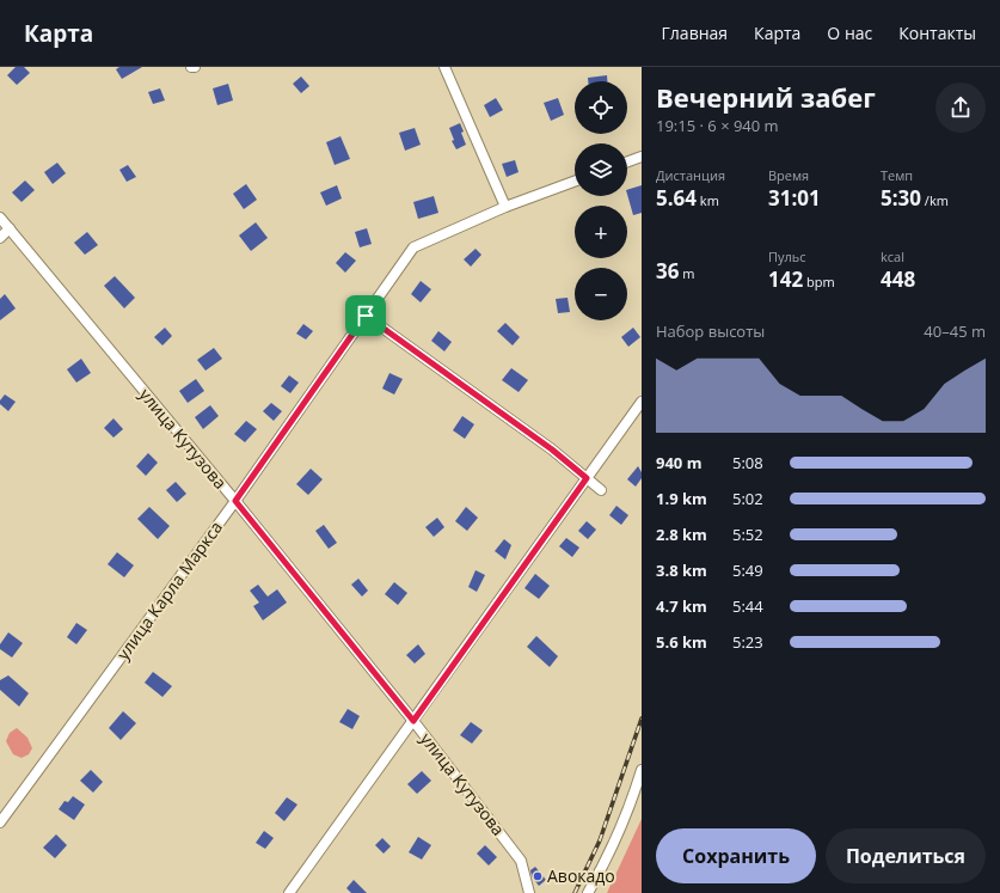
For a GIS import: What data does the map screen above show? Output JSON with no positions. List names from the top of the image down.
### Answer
{
  "streets": {
    "street": ["улица Кутузова", "улица Карла Маркса"]
  },
  "crossings": [
    ["улица Кутузова", "улица Карла Маркса"]
  ],
  "places": ["Авокадо"],
  "page": {
    "header": "Карта",
    "nav": [
      "Главная",
      "Карта",
      "О нас",
      "Контакты"
    ],
    "heading": ["Вечерний забег", "19:15 · 6 × 940 m"],
    "map_buttons": ["+", "−"],
    "stats": [
      ["Дистанция", "5.64 km"],
      ["Время", "31:01"],
      ["Темп", "5:30 /km"],
      ["36 m"],
      ["Пульс", "142 bpm"],
      ["kcal", "448"]
    ],
    "chart": ["Набор высоты", "40–45 m"],
    "list": [
      {
        "name": "940 m",
        "note": "5:08"
      },
      {
        "name": "1.9 km",
        "note": "5:02"
      },
      {
        "name": "2.8 km",
        "note": "5:52"
      },
      {
        "name": "3.8 km",
        "note": "5:49"
      },
      {
        "name": "4.7 km",
        "note": "5:44"
      },
      {
        "name": "5.6 km",
        "note": "5:23"
      }
    ],
    "buttons": ["Сохранить", "Поделиться"]
  }
}
